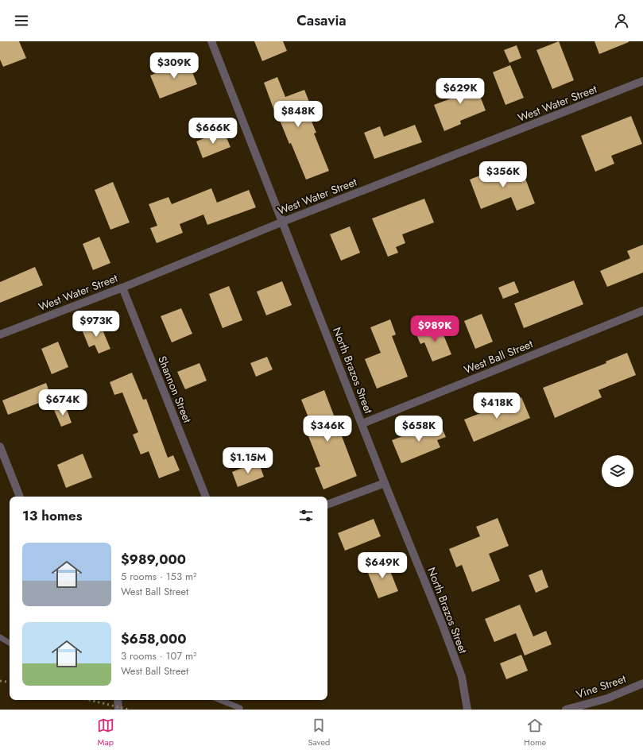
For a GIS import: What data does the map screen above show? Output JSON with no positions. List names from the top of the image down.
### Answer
{
  "streets": {
    "street": [
      "West Water Street",
      "West Ball Street",
      "North Brazos Street",
      "Shannon Street",
      "Vine Street"
    ]
  },
  "crossings": [
    ["West Water Street", "North Brazos Street"],
    ["West Water Street", "Shannon Street"],
    ["West Ball Street", "North Brazos Street"]
  ],
  "page": {
    "header": "Casavia",
    "price": [
      "$309K",
      "$629K",
      "$848K",
      "$666K",
      "$356K",
      "$973K",
      "$989K",
      "$674K",
      "$418K",
      "$346K",
      "$658K",
      "$1.15M",
      "$649K"
    ],
    "heading": "13 homes",
    "list": [
      {
        "name": "$989,000",
        "note": "5 rooms · 153 m² · West Ball Street"
      },
      {
        "name": "$658,000",
        "note": "3 rooms · 107 m² · West Ball Street"
      }
    ],
    "tabs": ["Map", "Saved", "Home"]
  }
}
